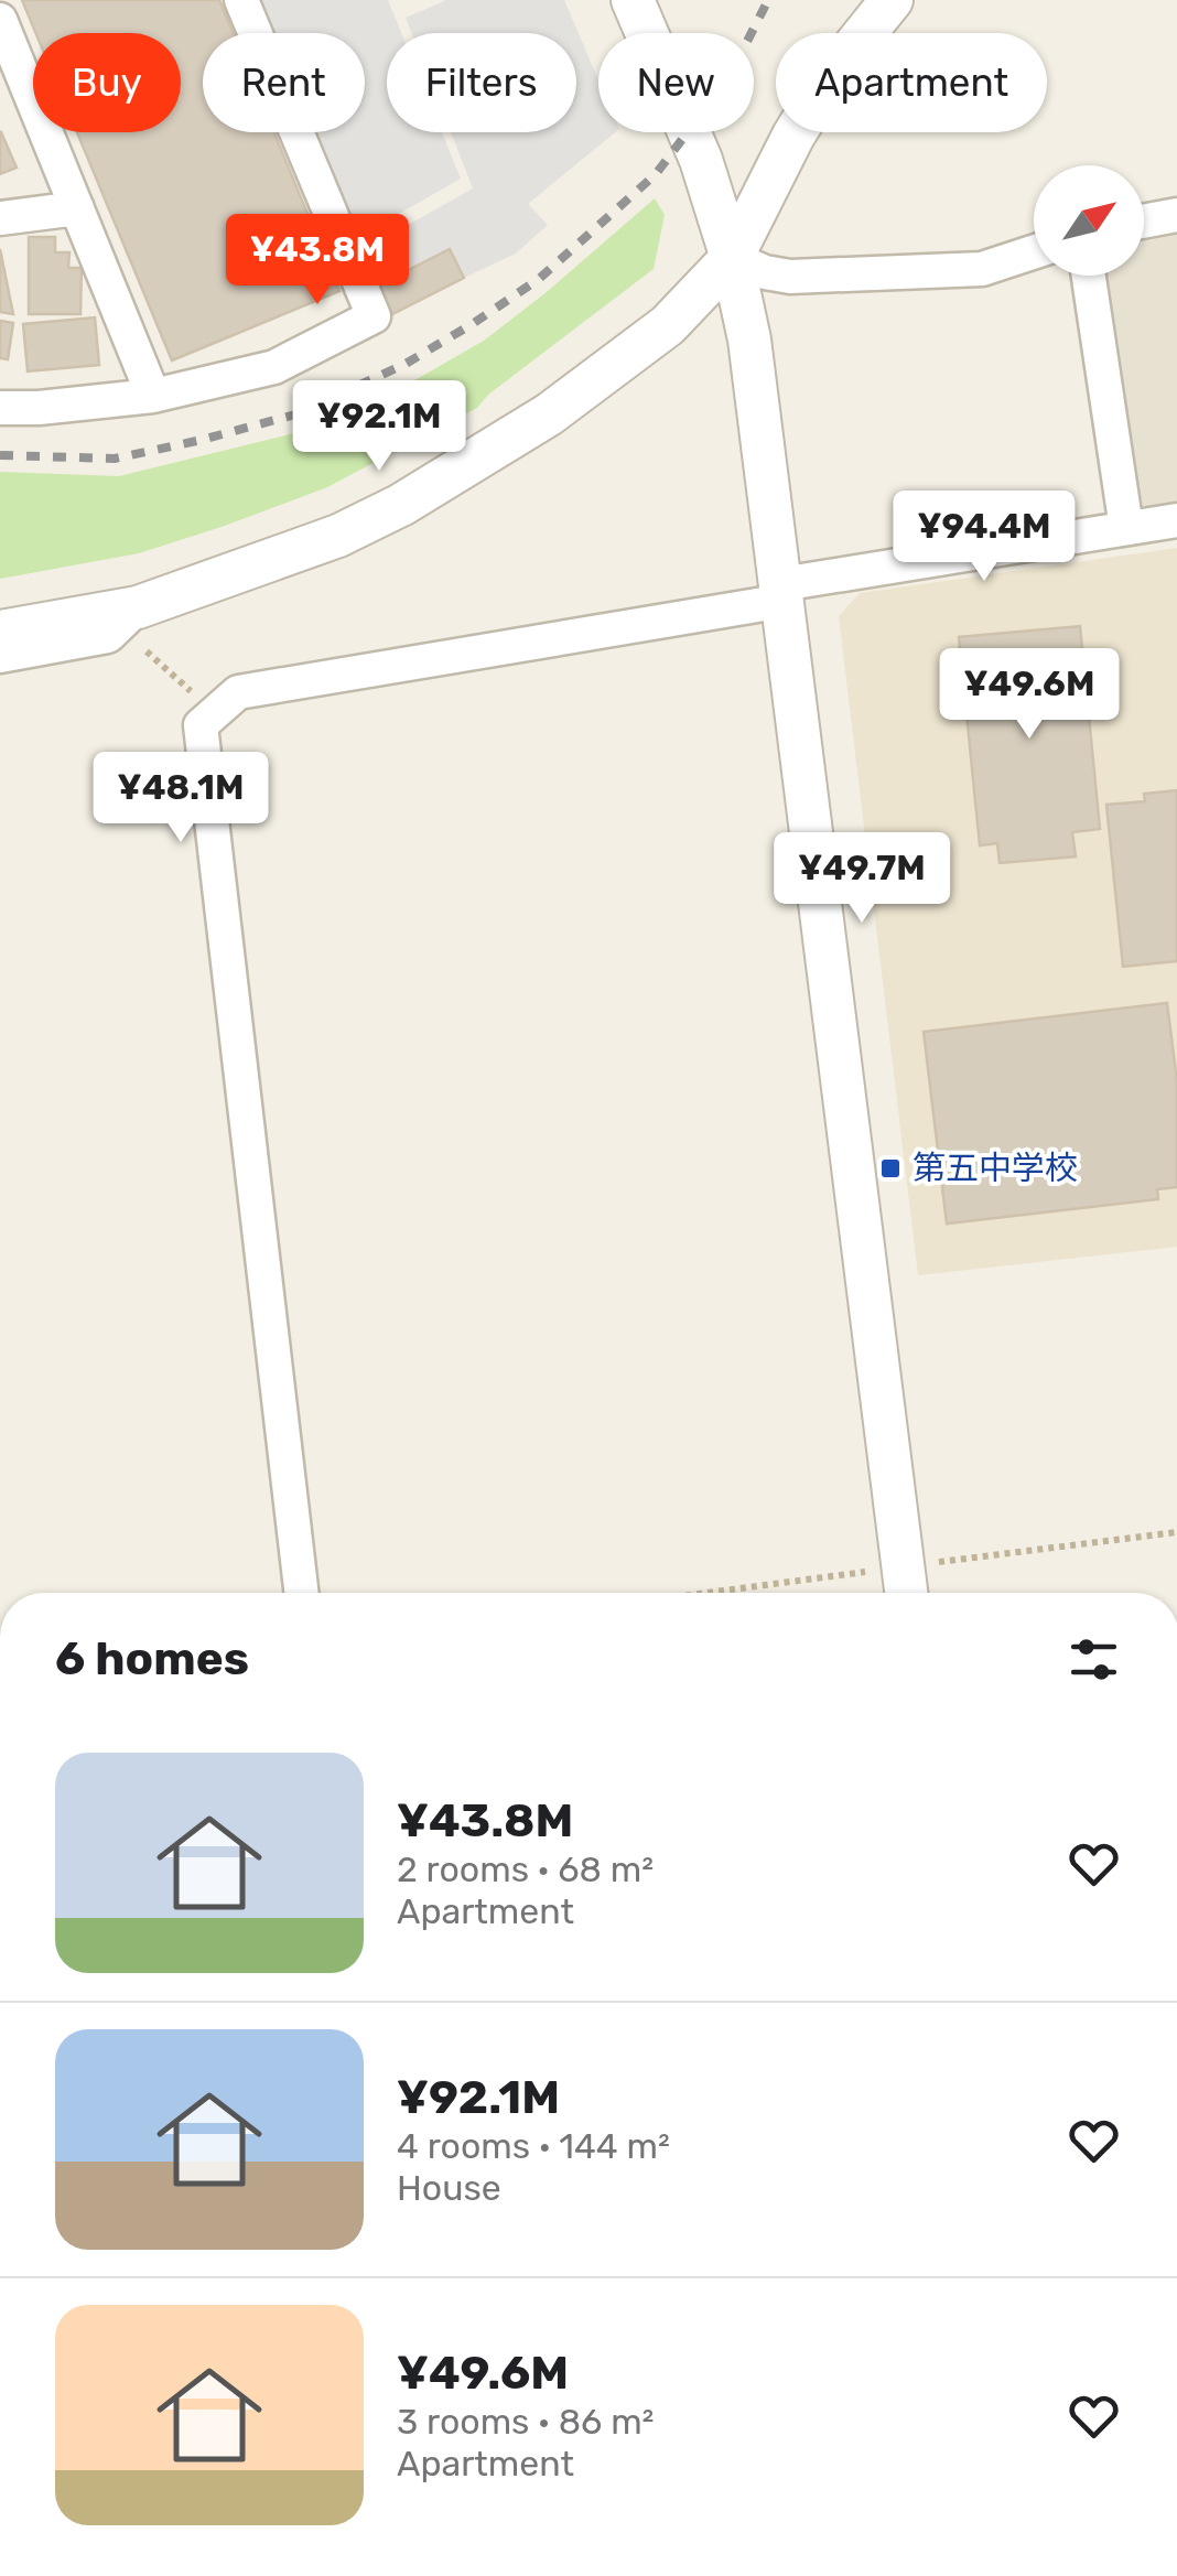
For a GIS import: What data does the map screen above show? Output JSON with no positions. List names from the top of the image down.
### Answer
{
  "places": {
    "transit": ["第五中学校"]
  },
  "north": "top right",
  "page": {
    "chip": [
      "Buy",
      "Rent",
      "Filters",
      "New",
      "Apartment"
    ],
    "price": [
      "¥43.8M",
      "¥92.1M",
      "¥94.4M",
      "¥49.6M",
      "¥48.1M",
      "¥49.7M"
    ],
    "heading": "6 homes",
    "list": [
      {
        "name": "¥43.8M",
        "note": "2 rooms · 68 m² · Apartment"
      },
      {
        "name": "¥92.1M",
        "note": "4 rooms · 144 m² · House"
      },
      {
        "name": "¥49.6M",
        "note": "3 rooms · 86 m² · Apartment"
      }
    ]
  }
}
